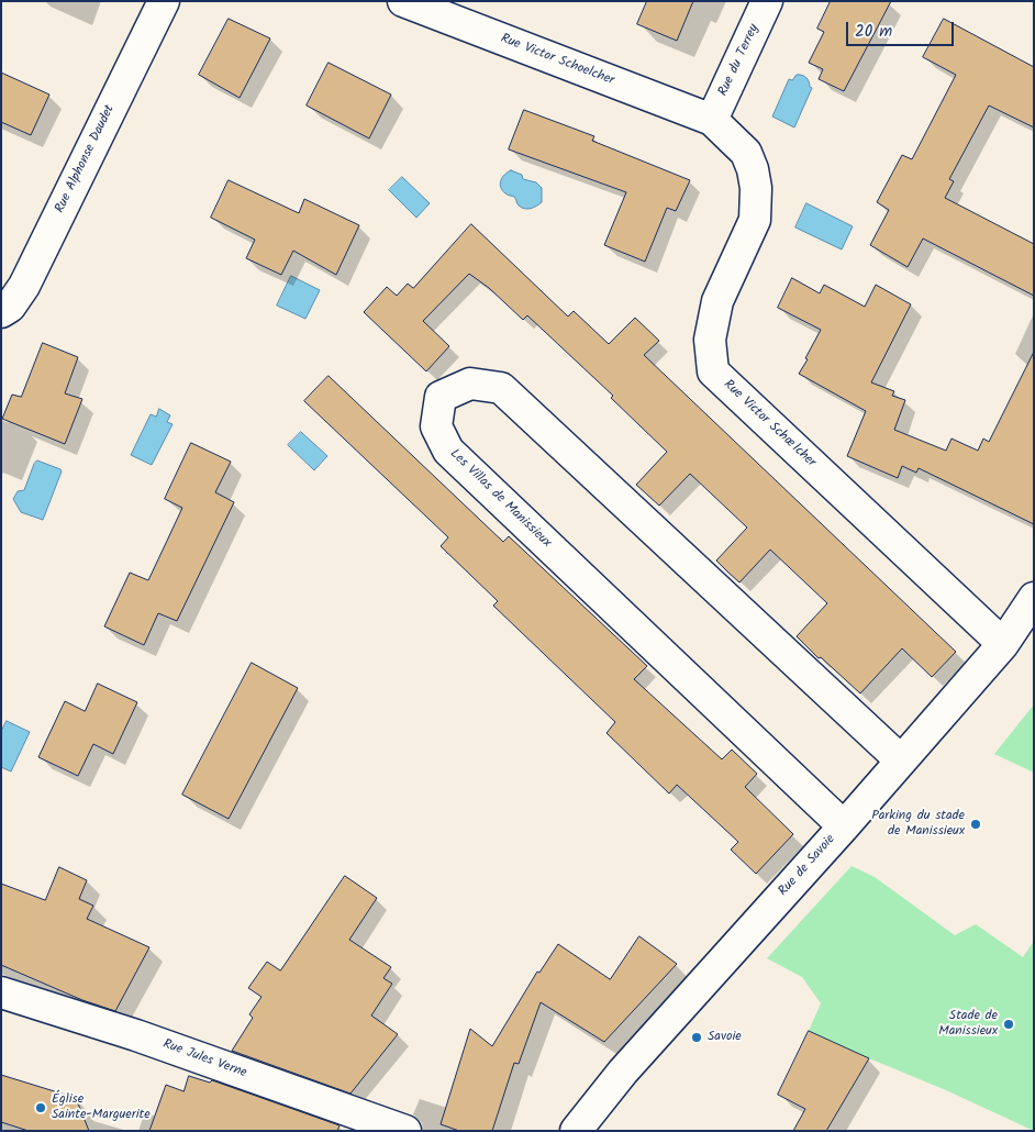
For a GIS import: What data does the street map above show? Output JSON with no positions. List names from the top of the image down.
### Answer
{
  "streets": {
    "street": [
      "Rue Victor Schoelcher",
      "Rue du Terrey",
      "Rue Alphonse Daudet",
      "Rue Victor Schœlcher",
      "Les Villas de Manissieux",
      "Rue de Savoie",
      "Rue Jules Verne"
    ]
  },
  "crossings": [
    ["Rue Victor Schoelcher", "Rue du Terrey"],
    ["Rue Victor Schoelcher", "Rue Victor Schœlcher"],
    ["Rue du Terrey", "Rue Victor Schœlcher"],
    ["Rue Victor Schœlcher", "Rue de Savoie"],
    ["Les Villas de Manissieux", "Rue de Savoie"]
  ],
  "places": [
    "Parking du stade de Manissieux",
    "Stade de Manissieux",
    "Savoie",
    "Église Sainte-Marguerite"
  ],
  "scale_bar": "20 m"
}
